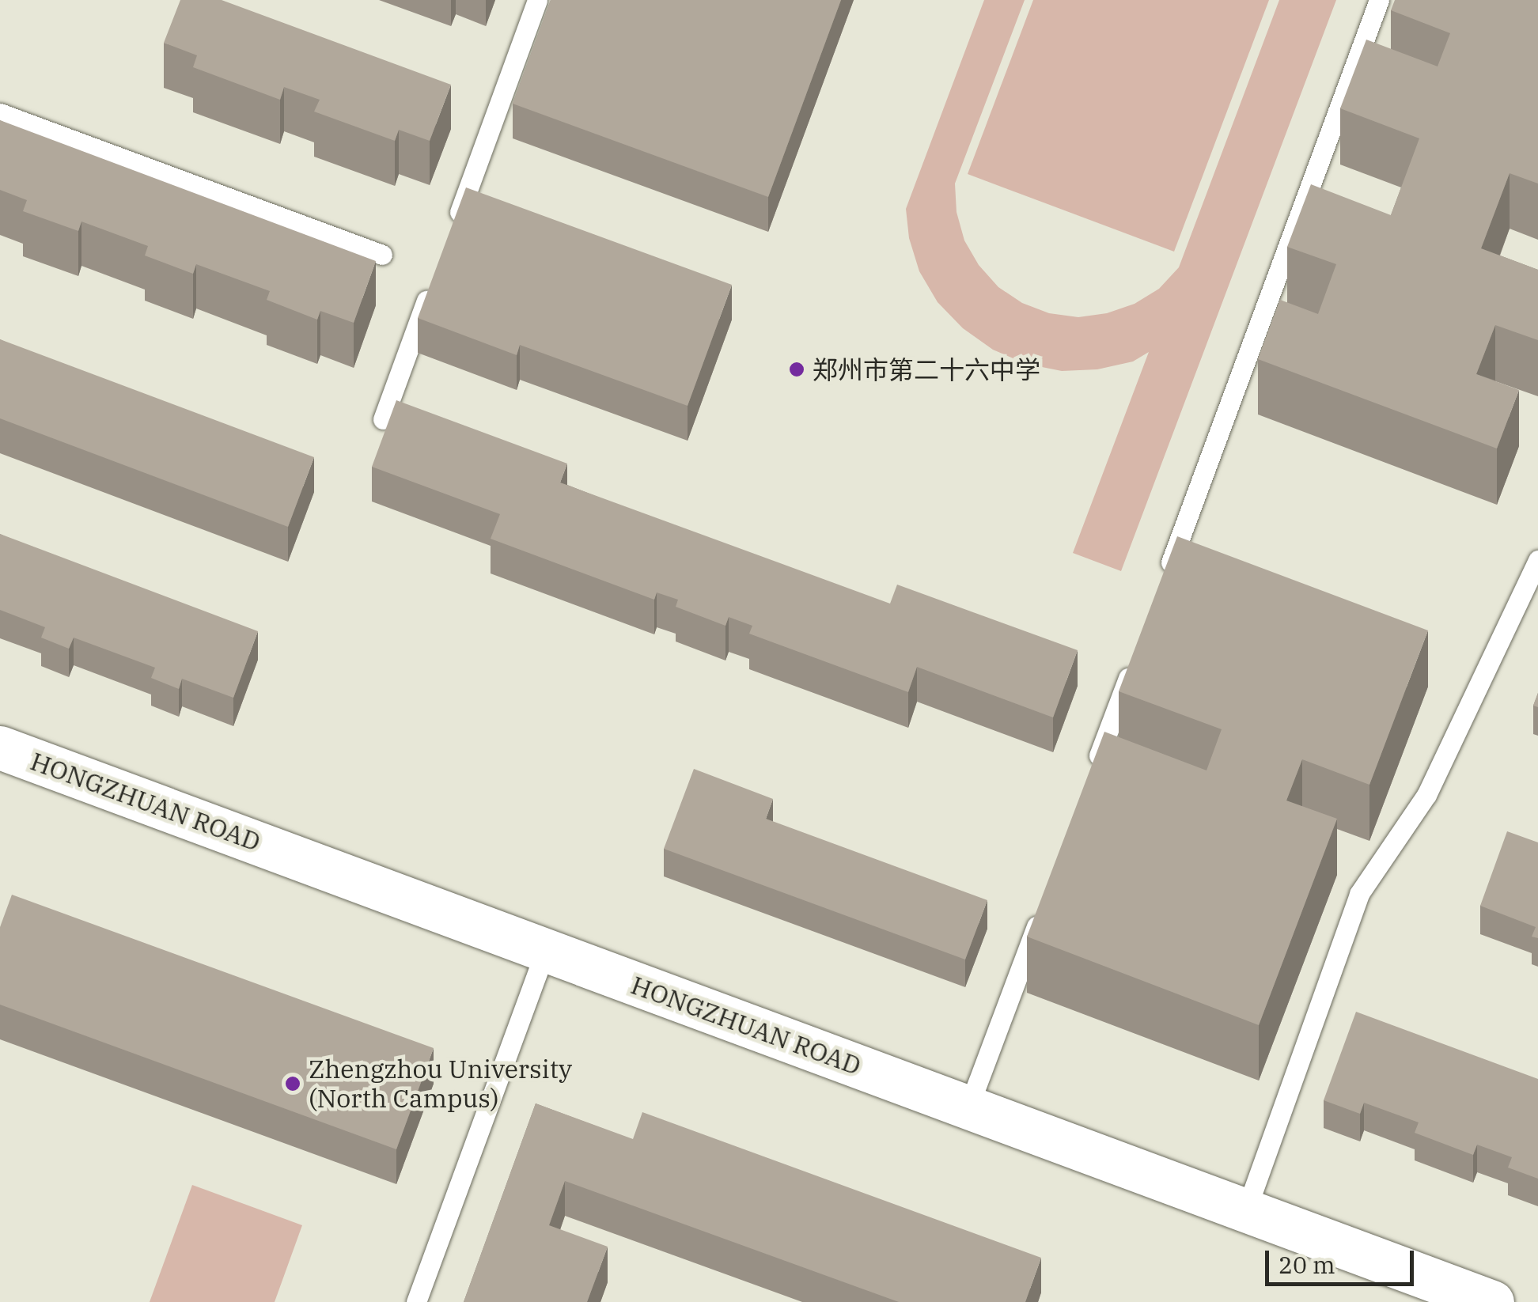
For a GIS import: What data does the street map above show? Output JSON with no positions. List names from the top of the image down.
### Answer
{
  "streets": {
    "street": ["HONGZHUAN ROAD"]
  },
  "places": ["郑州市第二十六中学", "Zhengzhou University (North Campus)"],
  "scale_bar": "20 m"
}
